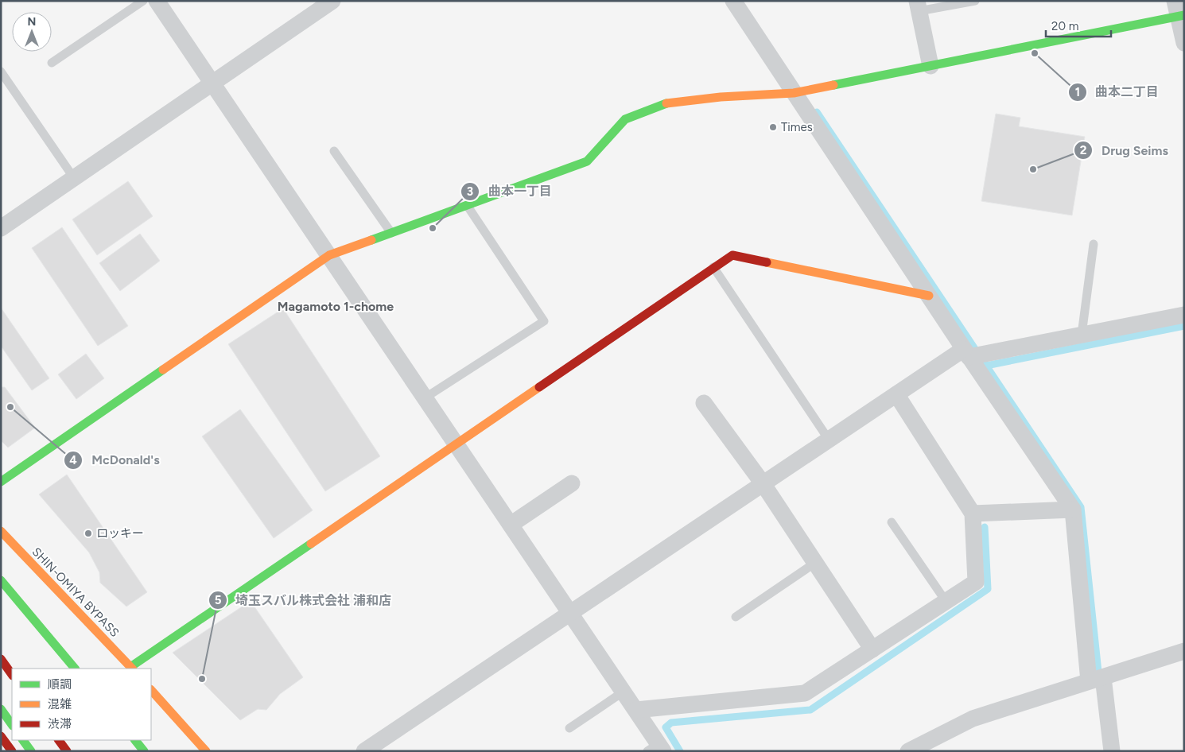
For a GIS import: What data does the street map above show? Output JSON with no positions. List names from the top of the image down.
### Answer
{
  "streets": {
    "main road": ["SHIN-OMIYA BYPASS"]
  },
  "districts": ["Magamoto 1-chome"],
  "places": [
    "曲本二丁目",
    "Times",
    "Drug Seims",
    "曲本一丁目",
    "McDonald's",
    "ロッキー",
    "埼玉スバル株式会社 浦和店"
  ],
  "legend": ["順調", "混雑", "渋滞"],
  "scale_bar": "20 m",
  "north": "top"
}
